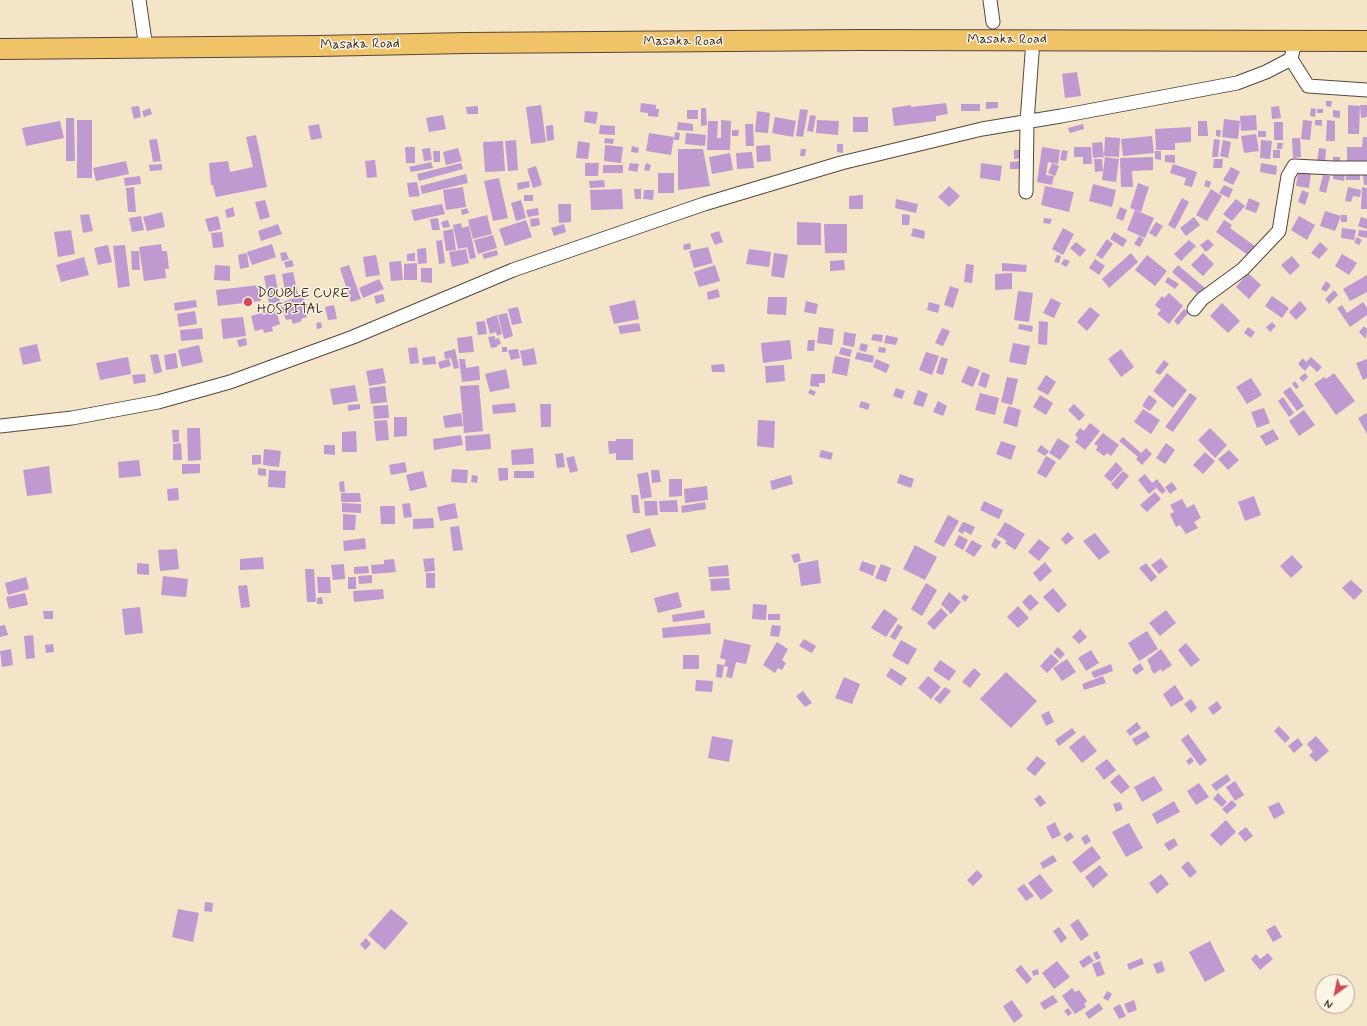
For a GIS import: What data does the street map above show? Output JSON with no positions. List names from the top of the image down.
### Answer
{
  "streets": {
    "main road": ["Masaka Road"]
  },
  "places": ["DOUBLE CURE HOSPITAL"],
  "north": "bottom left"
}
